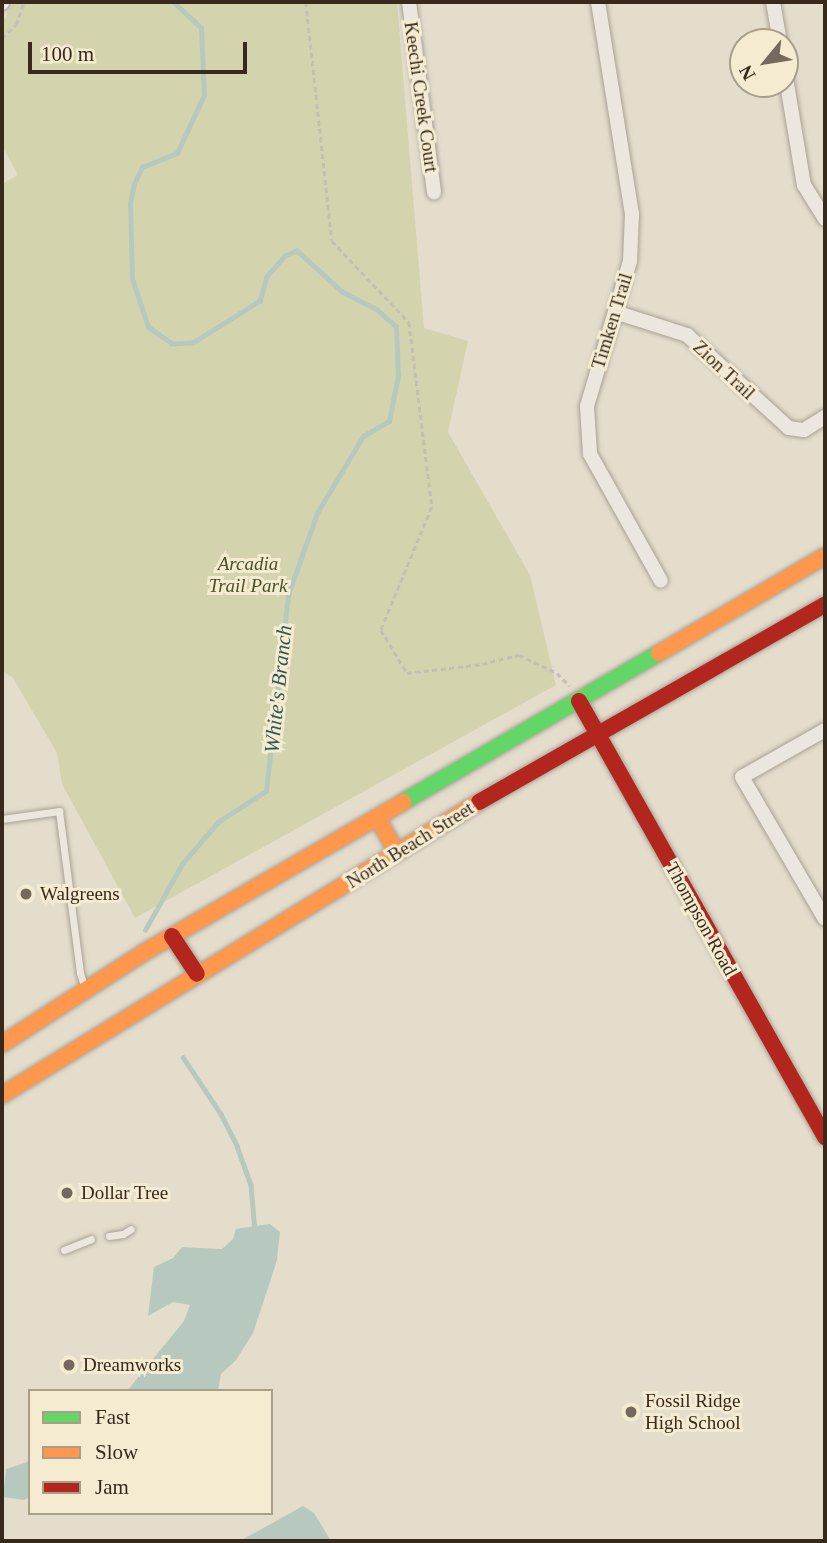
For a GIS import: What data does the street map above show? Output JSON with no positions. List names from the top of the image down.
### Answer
{
  "streets": {
    "main road": ["North Beach Street", "Thompson Road"],
    "street": ["Keechi Creek Court", "Timken Trail", "Zion Trail"]
  },
  "crossings": [
    ["Timken Trail", "Zion Trail"],
    ["North Beach Street", "Thompson Road"]
  ],
  "water": ["White's Branch"],
  "parks": ["Arcadia Trail Park"],
  "places": [
    "Walgreens",
    "Dollar Tree",
    "Dreamworks",
    "Fossil Ridge High School"
  ],
  "legend": ["Fast", "Slow", "Jam"],
  "scale_bar": "100 m",
  "north": "bottom left"
}
